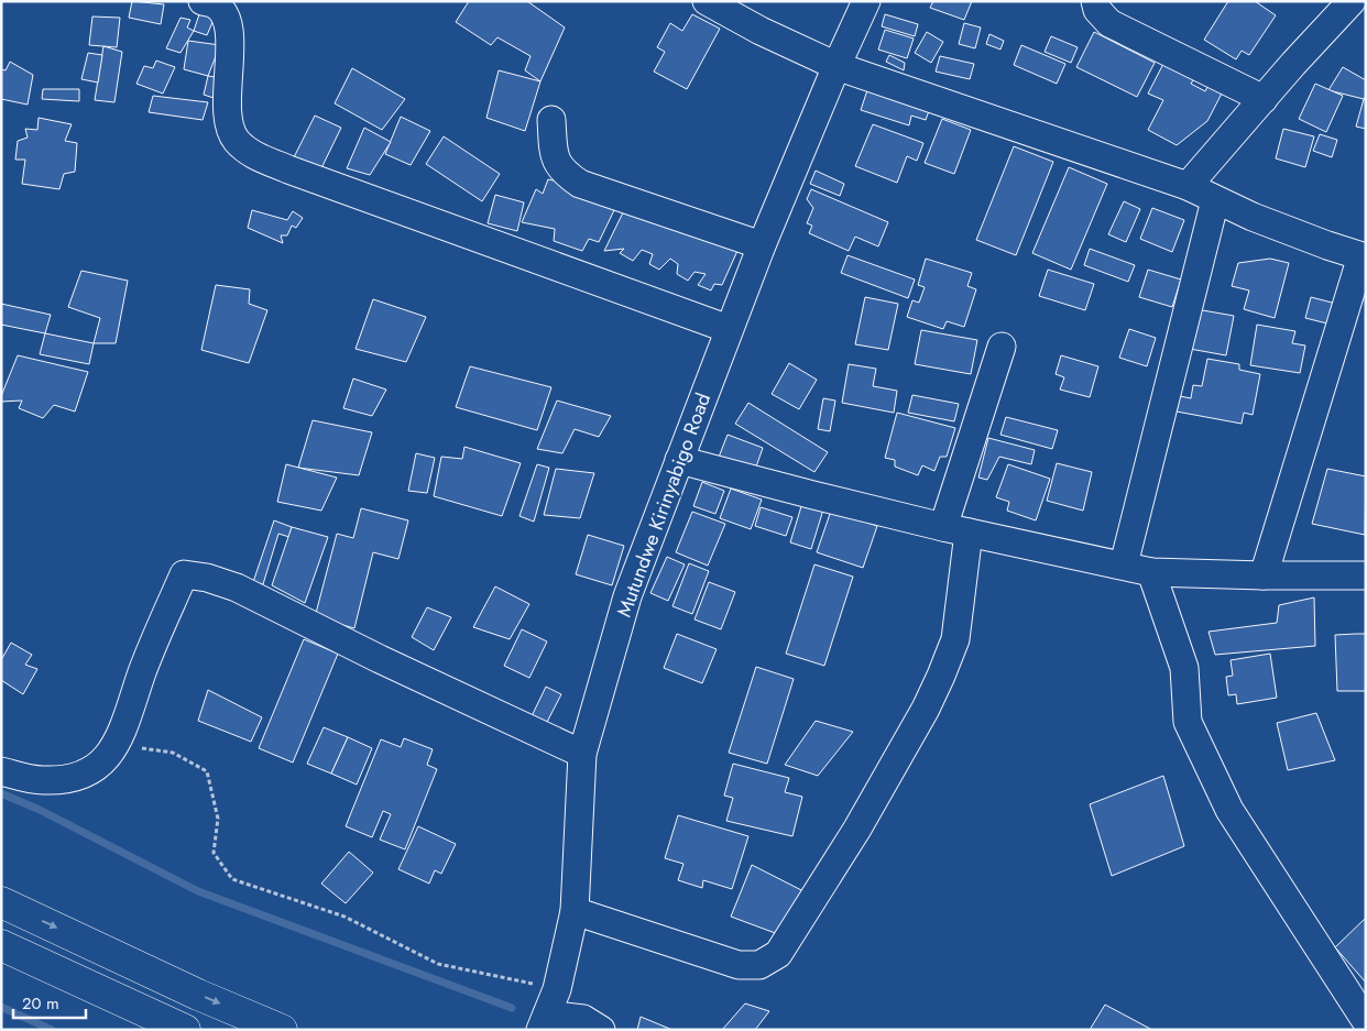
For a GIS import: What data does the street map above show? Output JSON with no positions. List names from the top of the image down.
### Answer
{
  "streets": {
    "street": ["Mutundwe Kirinyabigo Road"]
  },
  "scale_bar": "20 m"
}
